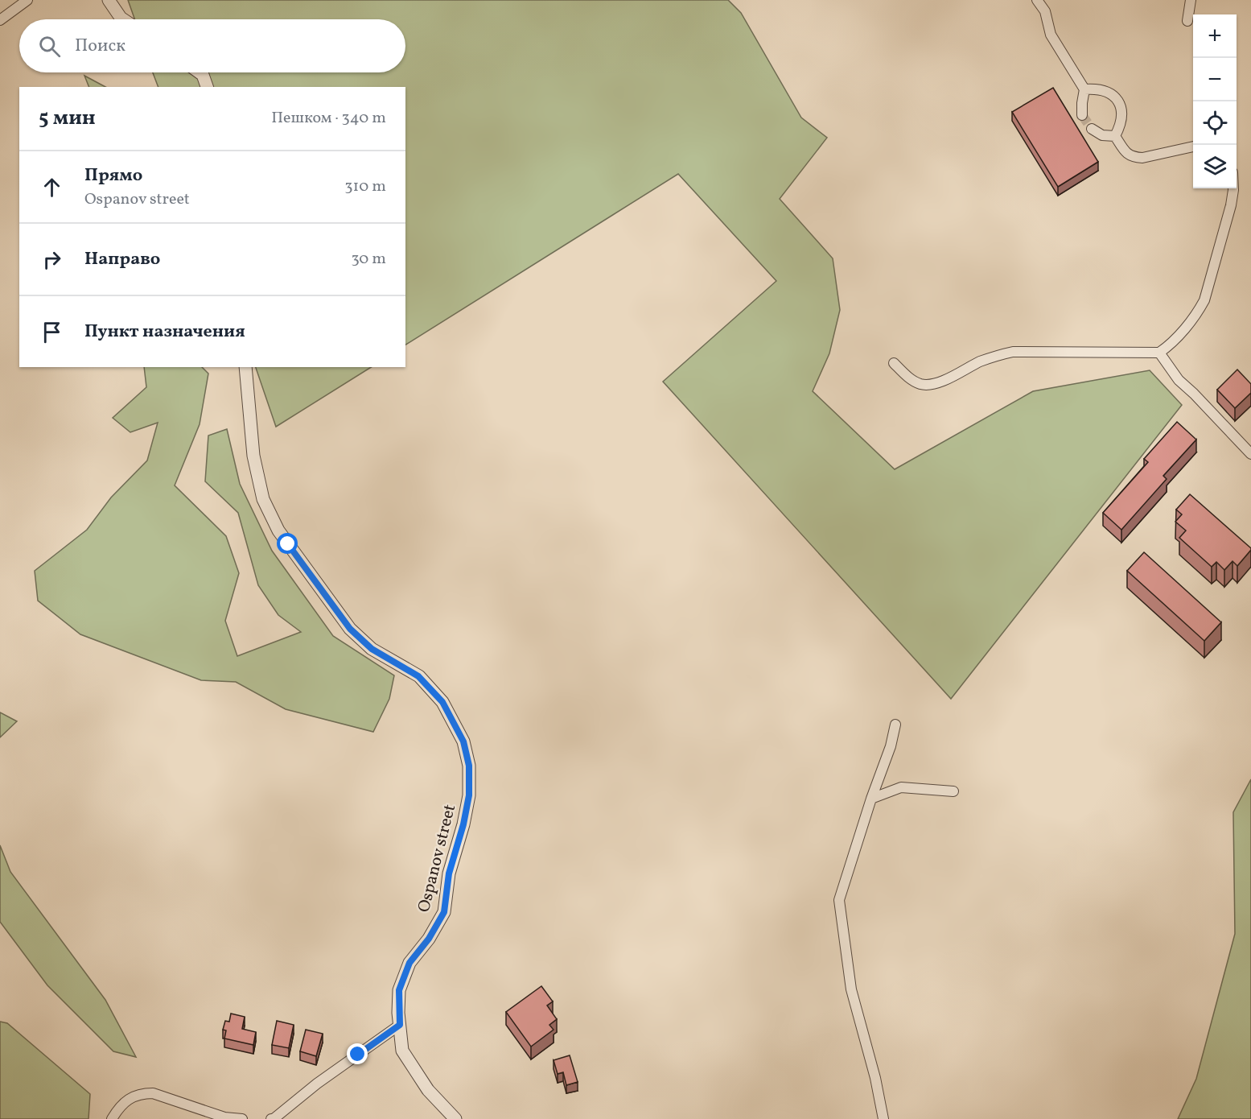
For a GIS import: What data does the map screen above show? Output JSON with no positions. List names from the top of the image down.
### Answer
{
  "streets": {
    "street": ["Ospanov street"]
  },
  "page": {
    "map_buttons": ["+", "−"],
    "search": "Поиск",
    "heading": ["5 мин", "Пешком · 340 m"],
    "list": [
      ["Прямо", "Ospanov street", "310 m"],
      ["Направо", "30 m"],
      "Пункт назначения"
    ]
  }
}
